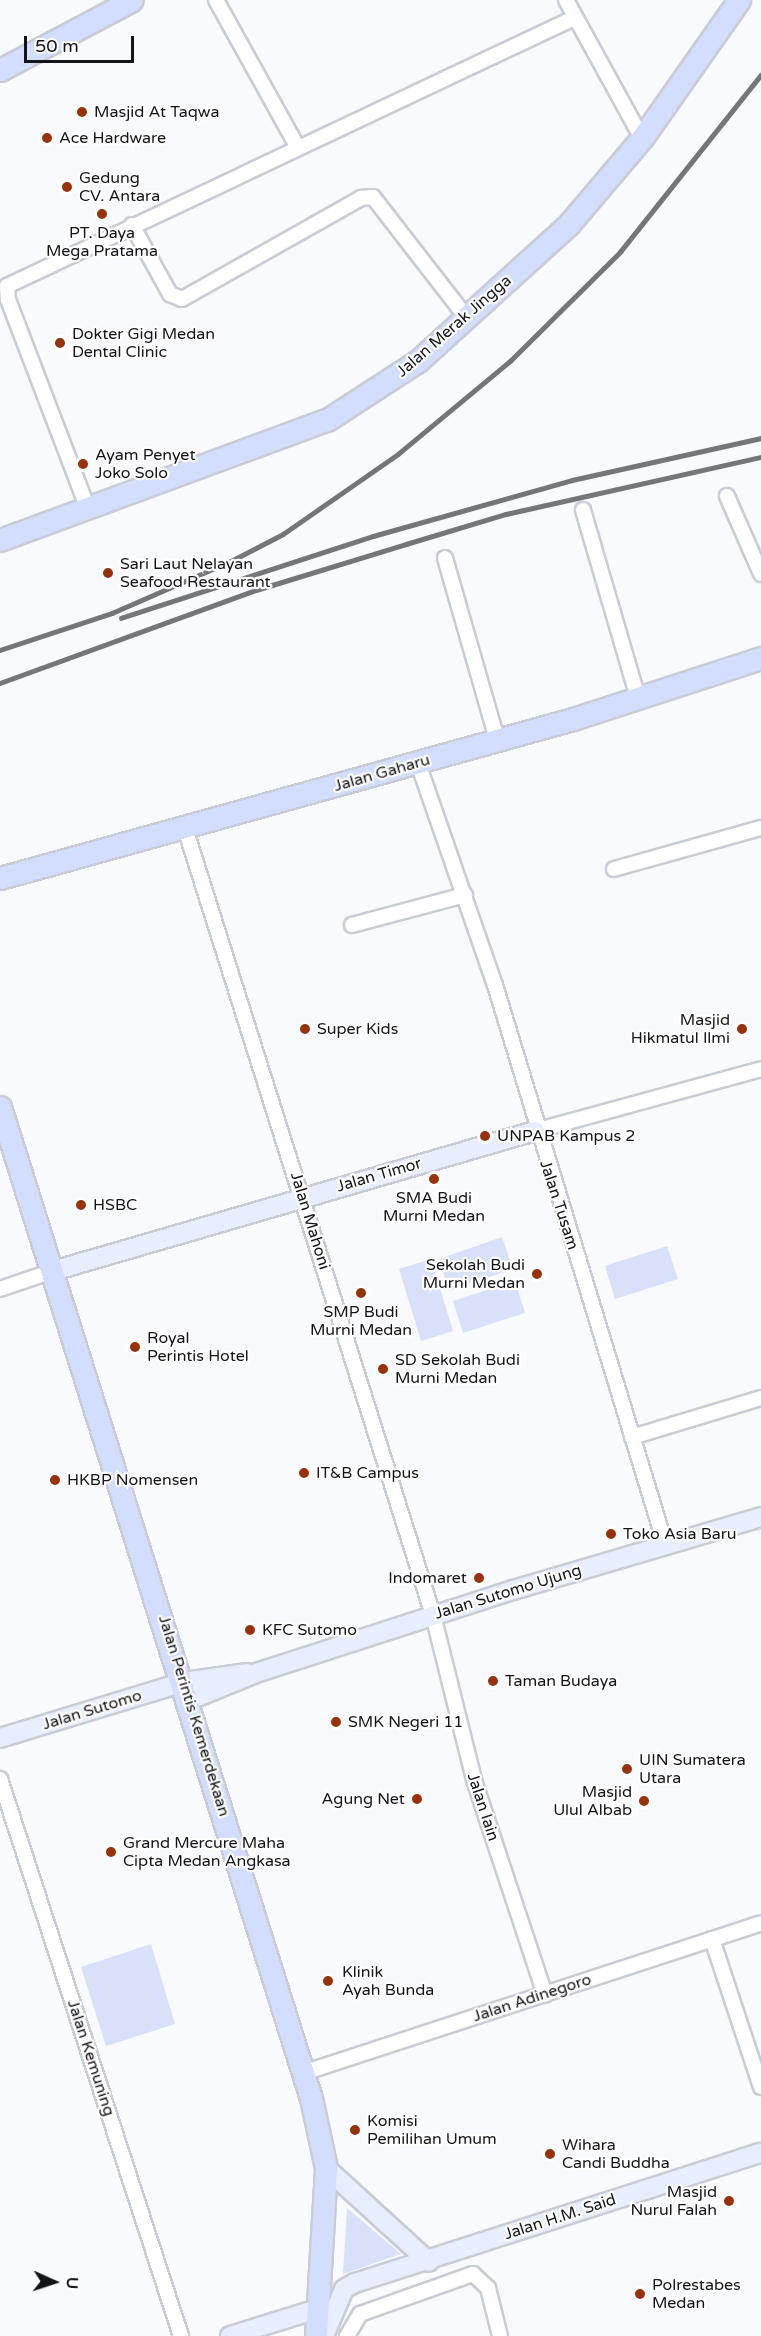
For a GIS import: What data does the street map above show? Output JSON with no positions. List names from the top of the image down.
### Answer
{
  "streets": {
    "main road": ["Jalan Merak Jingga", "Jalan Gaharu", "Jalan Perintis Kemerdekaan"],
    "street": [
      "Jalan Timor",
      "Jalan Tusam",
      "Jalan Mahoni",
      "Jalan Sutomo Ujung",
      "Jalan Sutomo",
      "Jalan Iain",
      "Jalan Adinegoro",
      "Jalan Kemuning",
      "Jalan H.M. Said"
    ]
  },
  "crossings": [
    ["Jalan Gaharu", "Jalan Tusam"],
    ["Jalan Gaharu", "Jalan Mahoni"],
    ["Jalan Timor", "Jalan Tusam"],
    ["Jalan Timor", "Jalan Mahoni"],
    ["Jalan Timor", "Jalan Perintis Kemerdekaan"],
    ["Jalan Tusam", "Jalan Sutomo Ujung"],
    ["Jalan Mahoni", "Jalan Sutomo Ujung"],
    ["Jalan Mahoni", "Jalan Iain"],
    ["Jalan Sutomo Ujung", "Jalan Sutomo"],
    ["Jalan Sutomo Ujung", "Jalan Perintis Kemerdekaan"],
    ["Jalan Sutomo Ujung", "Jalan Iain"],
    ["Jalan Sutomo", "Jalan Perintis Kemerdekaan"],
    ["Jalan Perintis Kemerdekaan", "Jalan Adinegoro"],
    ["Jalan Iain", "Jalan Adinegoro"]
  ],
  "places": [
    "Masjid At Taqwa",
    "Ace Hardware",
    "Gedung CV. Antara",
    "PT. Daya Mega Pratama",
    "Dokter Gigi Medan Dental Clinic",
    "Ayam Penyet Joko Solo",
    "Sari Laut Nelayan Seafood Restaurant",
    "Super Kids",
    "Masjid Hikmatul Ilmi",
    "UNPAB Kampus 2",
    "SMA Budi Murni Medan",
    "HSBC",
    "Sekolah Budi Murni Medan",
    "SMP Budi Murni Medan",
    "Royal Perintis Hotel",
    "SD Sekolah Budi Murni Medan",
    "IT&B Campus",
    "HKBP Nomensen",
    "Toko Asia Baru",
    "Indomaret",
    "KFC Sutomo",
    "Taman Budaya",
    "SMK Negeri 11",
    "UIN Sumatera Utara",
    "Agung Net",
    "Masjid Ulul Albab",
    "Grand Mercure Maha Cipta Medan Angkasa",
    "Klinik Ayah Bunda",
    "Komisi Pemilihan Umum",
    "Wihara Candi Buddha",
    "Masjid Nurul Falah",
    "Polrestabes Medan"
  ],
  "scale_bar": "50 m",
  "north": "right"
}
